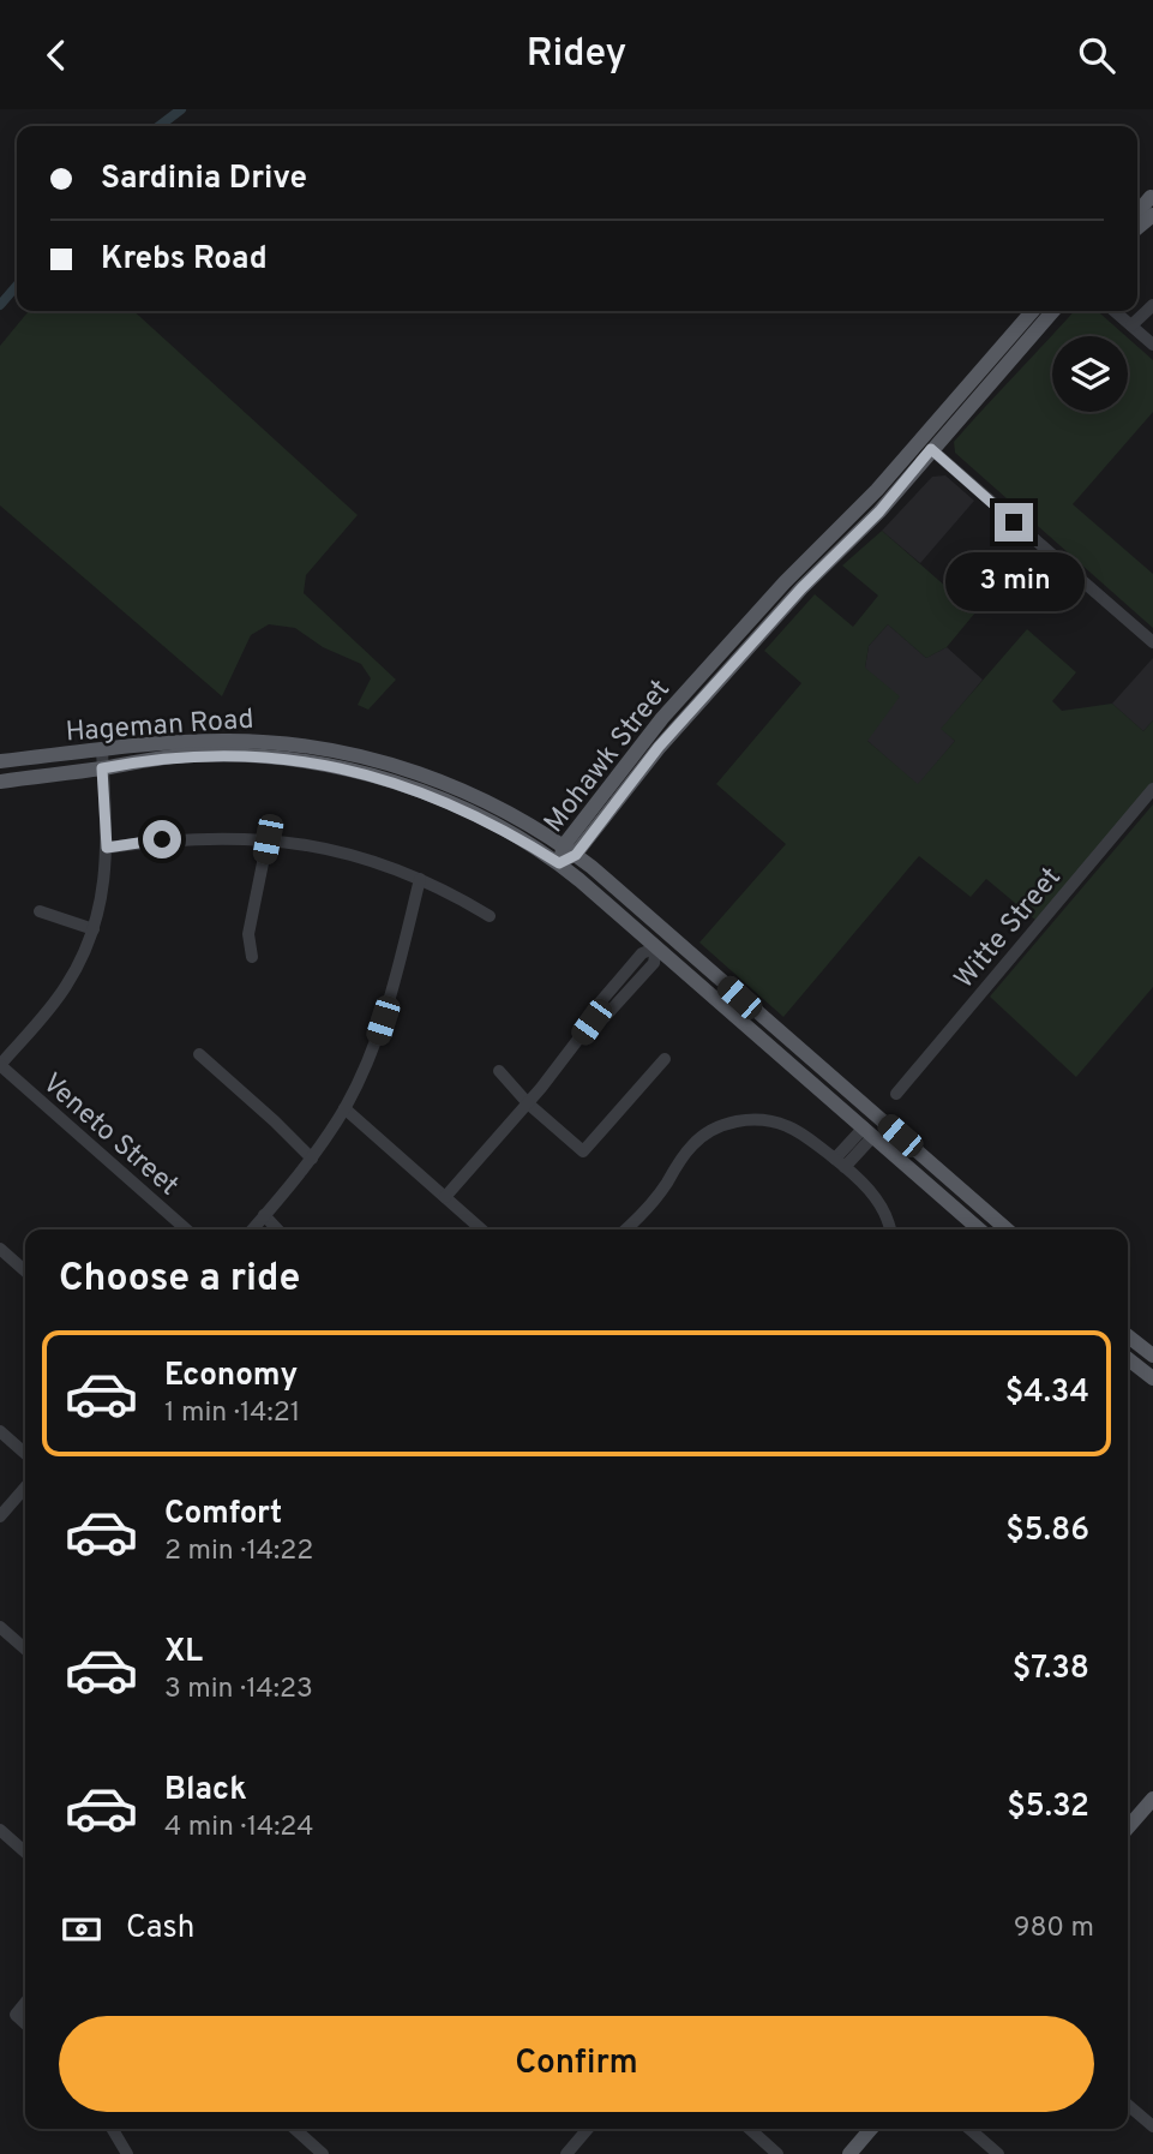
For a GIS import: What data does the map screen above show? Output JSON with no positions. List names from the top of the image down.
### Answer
{
  "streets": {
    "main road": ["Hageman Road", "Mohawk Street"],
    "street": ["Witte Street", "Veneto Street"]
  },
  "crossings": [
    ["Hageman Road", "Mohawk Street"]
  ],
  "page": {
    "header": "Ridey",
    "banner": ["Sardinia Drive", "Krebs Road"],
    "bubble": "3 min",
    "heading": "Choose a ride",
    "list": [
      {
        "name": "Economy",
        "note": "1 min · 14:21",
        "value": "$4.34"
      },
      {
        "name": "Comfort",
        "note": "2 min · 14:22",
        "value": "$5.86"
      },
      {
        "name": "XL",
        "note": "3 min · 14:23",
        "value": "$7.38"
      },
      {
        "name": "Black",
        "note": "4 min · 14:24",
        "value": "$5.32"
      }
    ],
    "pay": ["Cash", "980 m"],
    "buttons": "Confirm"
  }
}
